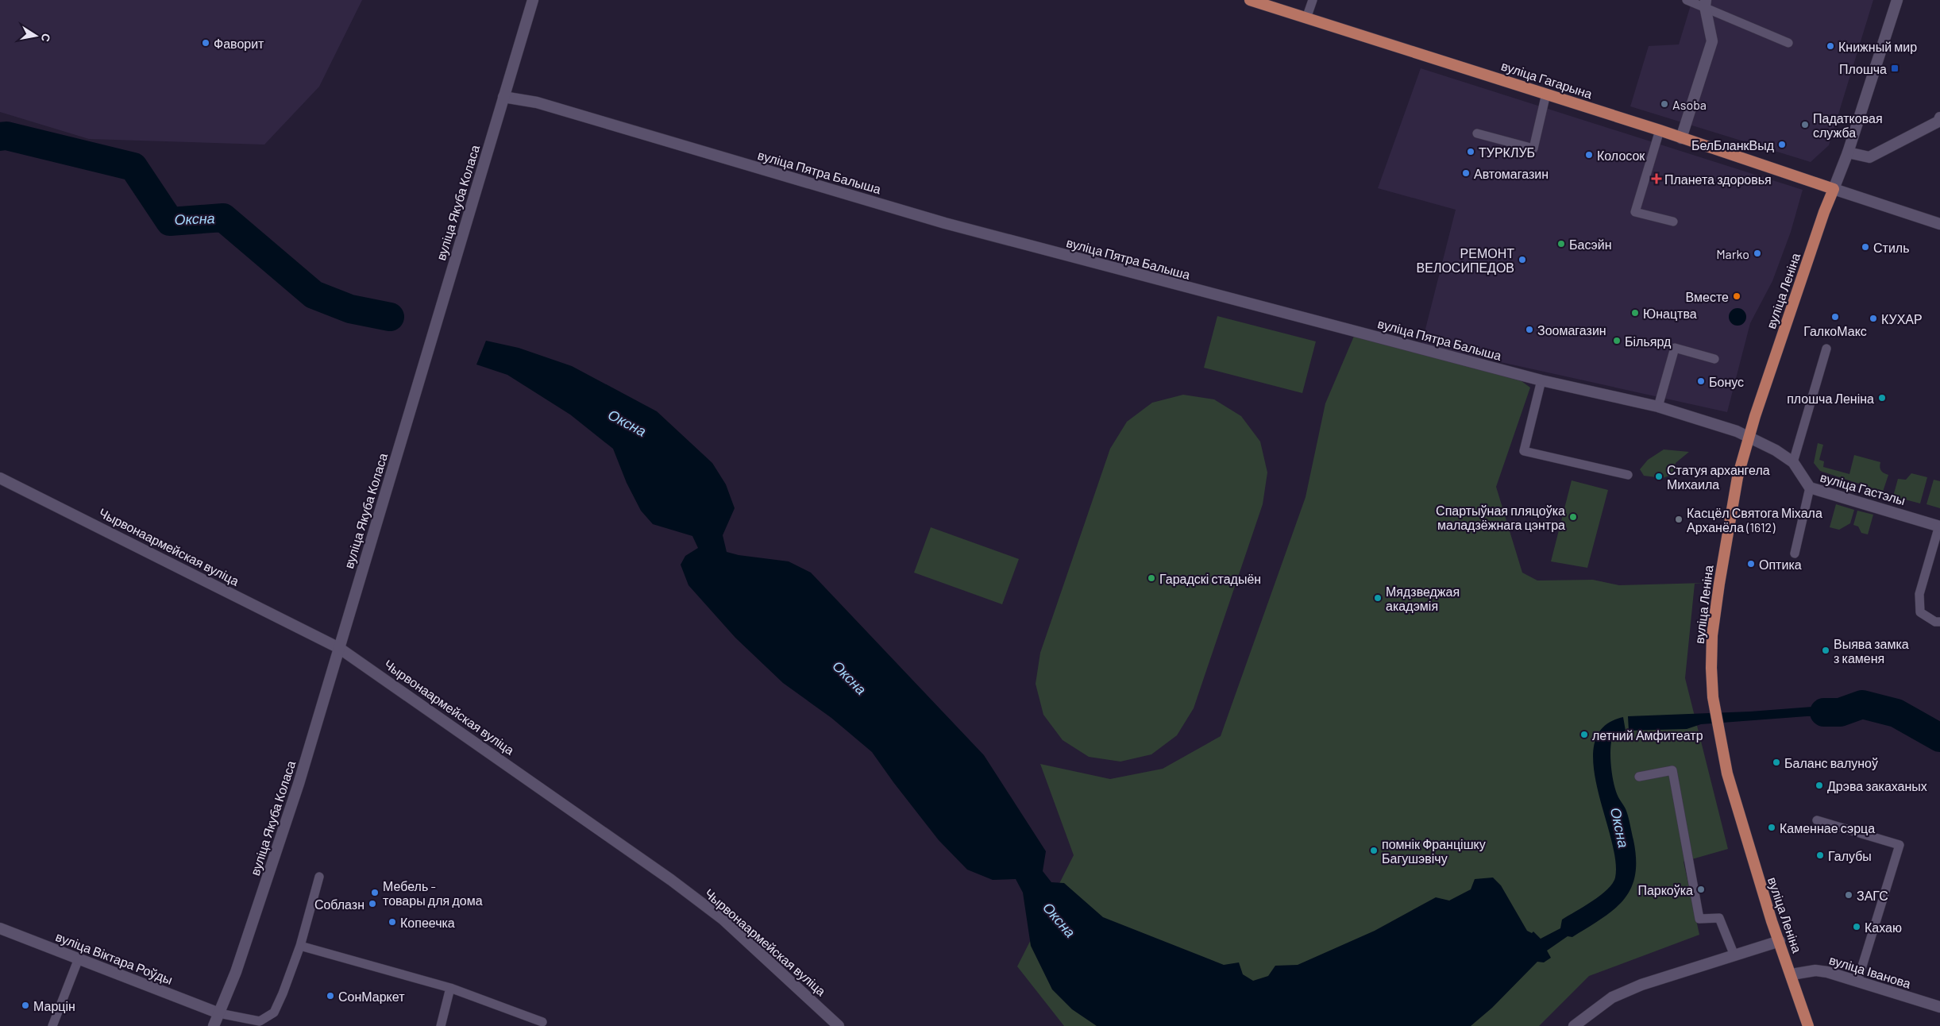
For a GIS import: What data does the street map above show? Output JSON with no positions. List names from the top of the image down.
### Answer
{
  "streets": {
    "main road": ["вуліца Гагарына", "вуліца Леніна"],
    "street": [
      "вуліца Пятра Балыша",
      "вуліца Якуба Коласа",
      "вуліца Гастэлы",
      "Чырвонаармейская вуліца",
      "вуліца Віктара Роўды",
      "вуліца Іванова"
    ]
  },
  "crossings": [
    ["вуліца Гагарына", "вуліца Леніна"],
    ["вуліца Пятра Балыша", "вуліца Якуба Коласа"],
    ["вуліца Пятра Балыша", "вуліца Леніна"],
    ["вуліца Пятра Балыша", "вуліца Гастэлы"],
    ["вуліца Якуба Коласа", "Чырвонаармейская вуліца"],
    ["вуліца Якуба Коласа", "вуліца Віктара Роўды"],
    ["вуліца Леніна", "вуліца Гастэлы"],
    ["вуліца Леніна", "вуліца Іванова"]
  ],
  "water": ["Оксна"],
  "places": {
    "other": [
      "Фаворит",
      "Книжный мир",
      "Asoba",
      "Падатковая служба",
      "БелБланкВыд",
      "ТУРКЛУБ",
      "Колосок",
      "Автомагазин",
      "Басэйн",
      "Стиль",
      "Marko",
      "РЕМОНТ ВЕЛОСИПЕДОВ",
      "Вместе",
      "Юнацтва",
      "ГалкоМакс",
      "КУХАР",
      "Зоомагазин",
      "Більярд",
      "Бонус",
      "плошча Леніна",
      "Статуя архангела Михаила",
      "Спартыўная пляцоўка маладзёжнага цэнтра",
      "Касцёл Святога Міхала Арханёла (1612)",
      "Оптика",
      "Гарадскі стадыён",
      "Мядзведжая акадэмія",
      "Выява замка з каменя",
      "летний Амфитеатр",
      "Баланс валуноў",
      "Дрэва закаханых",
      "Каменнае сэрца",
      "помнік Францішку Багушэвічу",
      "Галубы",
      "Паркоўка",
      "Мебель - товары для дома",
      "ЗАГС",
      "Соблазн",
      "Копеечка",
      "Кахаю",
      "СонМаркет",
      "Марцін"
    ],
    "transit": ["Плошча"],
    "health": ["Планета здоровья"]
  },
  "north": "right"
}
